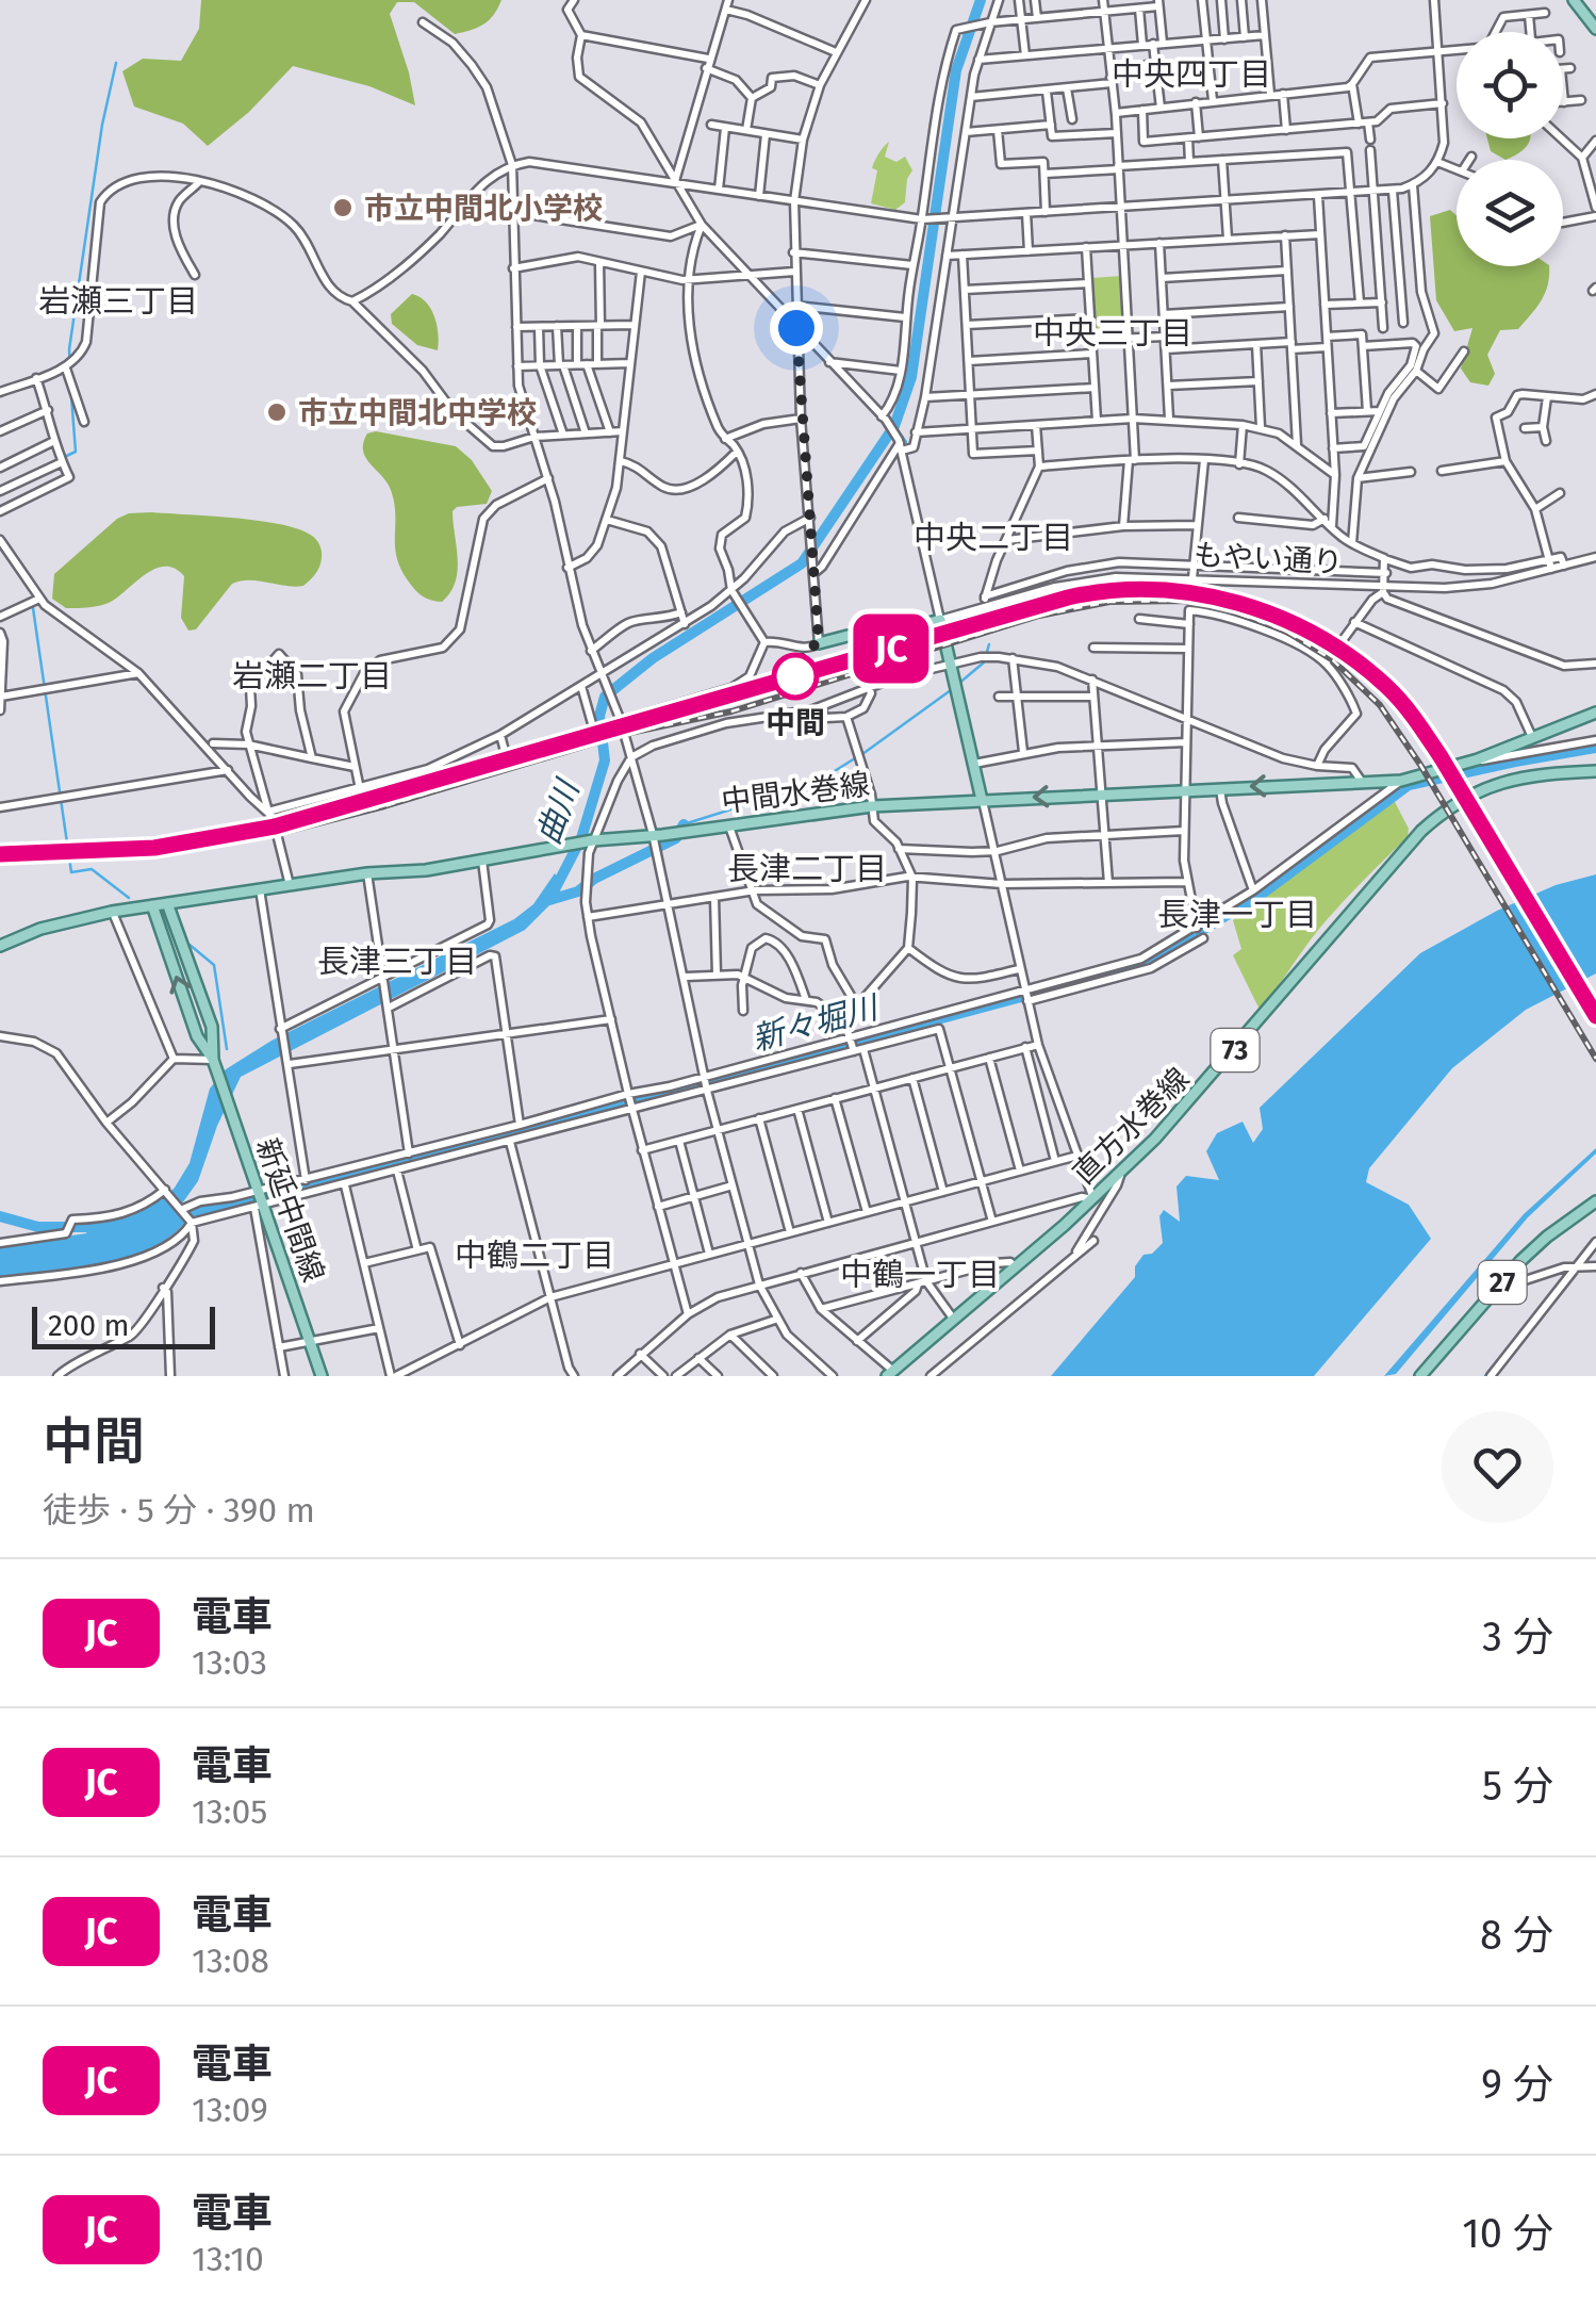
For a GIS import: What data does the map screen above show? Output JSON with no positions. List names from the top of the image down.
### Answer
{
  "streets": {
    "main road": [
      "中間水巻線",
      "73",
      "直方水巻線",
      "新延中間線",
      "27"
    ],
    "street": ["もやい通り"]
  },
  "crossings": [
    ["中間水巻線", "新延中間線"]
  ],
  "districts": [
    "中央四丁目",
    "岩瀬三丁目",
    "中央三丁目",
    "中央二丁目",
    "岩瀬二丁目",
    "長津二丁目",
    "長津一丁目",
    "長津三丁目",
    "中鶴二丁目",
    "中鶴一丁目"
  ],
  "water": ["曲川", "新々堀川"],
  "places": ["市立中間北小学校", "市立中間北中学校", "中間"],
  "scale_bar": "200 m",
  "page": {
    "on_map": "JC",
    "scale": "200 m",
    "heading": ["中間", "徒歩 · 5 分 · 390 m"],
    "list": [
      {
        "mark": "JC",
        "name": "電車",
        "note": "13:03",
        "value": "3 分"
      },
      {
        "mark": "JC",
        "name": "電車",
        "note": "13:05",
        "value": "5 分"
      },
      {
        "mark": "JC",
        "name": "電車",
        "note": "13:08",
        "value": "8 分"
      },
      {
        "mark": "JC",
        "name": "電車",
        "note": "13:09",
        "value": "9 分"
      },
      {
        "mark": "JC",
        "name": "電車",
        "note": "13:10",
        "value": "10 分"
      }
    ]
  }
}
